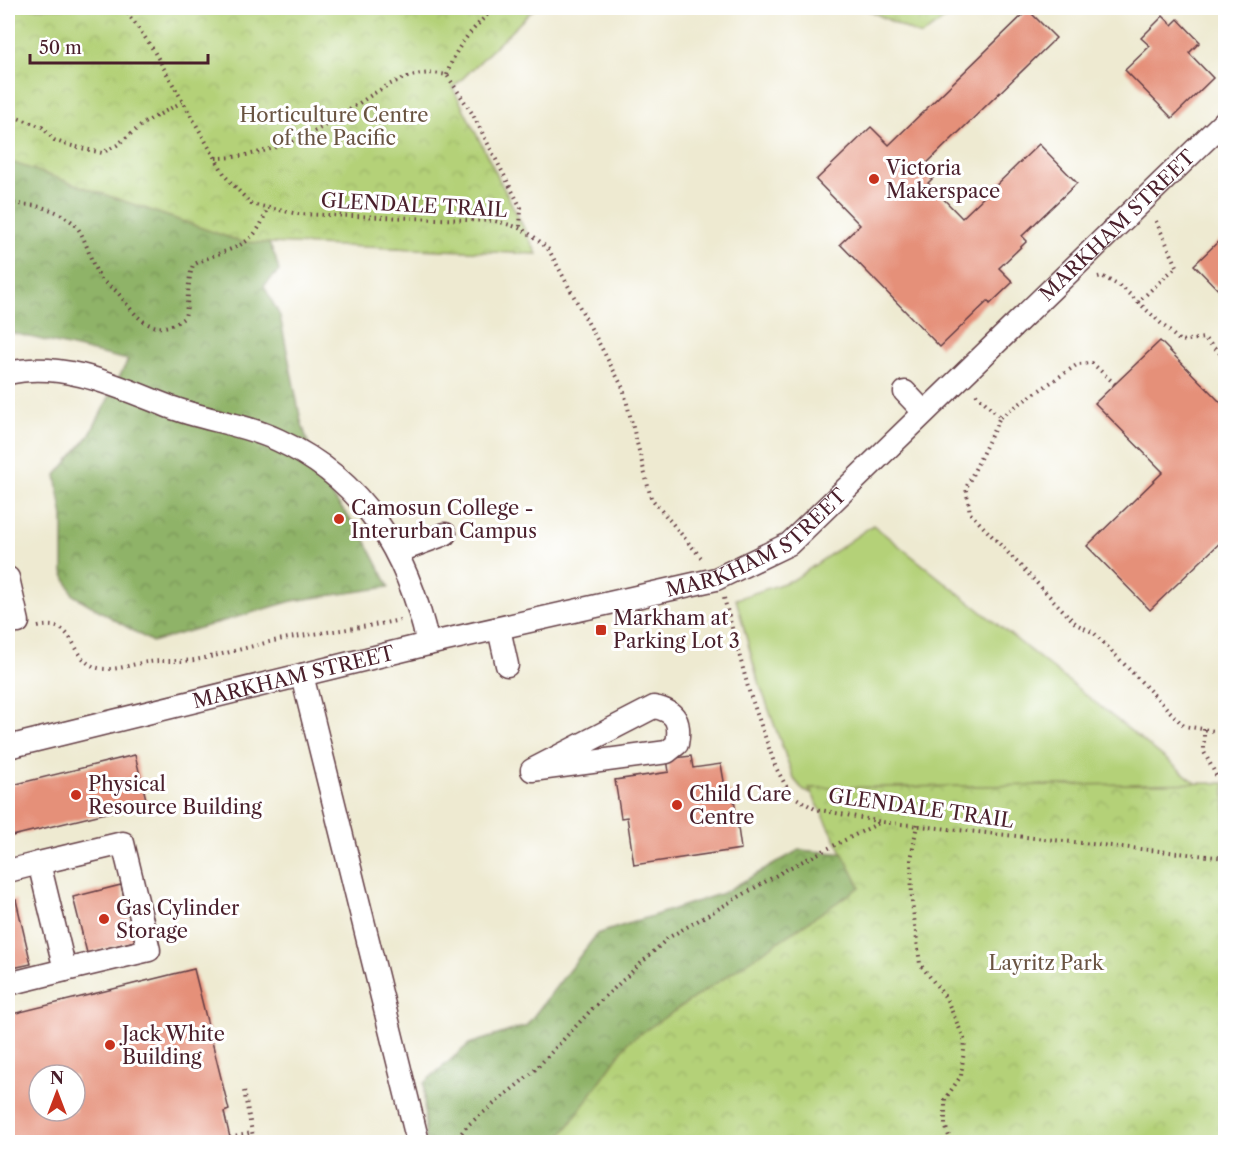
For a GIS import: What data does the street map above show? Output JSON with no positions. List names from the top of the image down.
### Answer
{
  "streets": {
    "street": ["MARKHAM STREET"],
    "path": ["GLENDALE TRAIL"]
  },
  "crossings": [
    ["GLENDALE TRAIL", "MARKHAM STREET"]
  ],
  "parks": ["Horticulture Centre of the Pacific", "Layritz Park"],
  "places": {
    "other": [
      "Victoria Makerspace",
      "Camosun College - Interurban Campus",
      "Physical Resource Building",
      "Child Care Centre",
      "Gas Cylinder Storage",
      "Jack White Building"
    ],
    "transit": ["Markham at Parking Lot 3"]
  },
  "scale_bar": "50 m",
  "north": "top"
}
